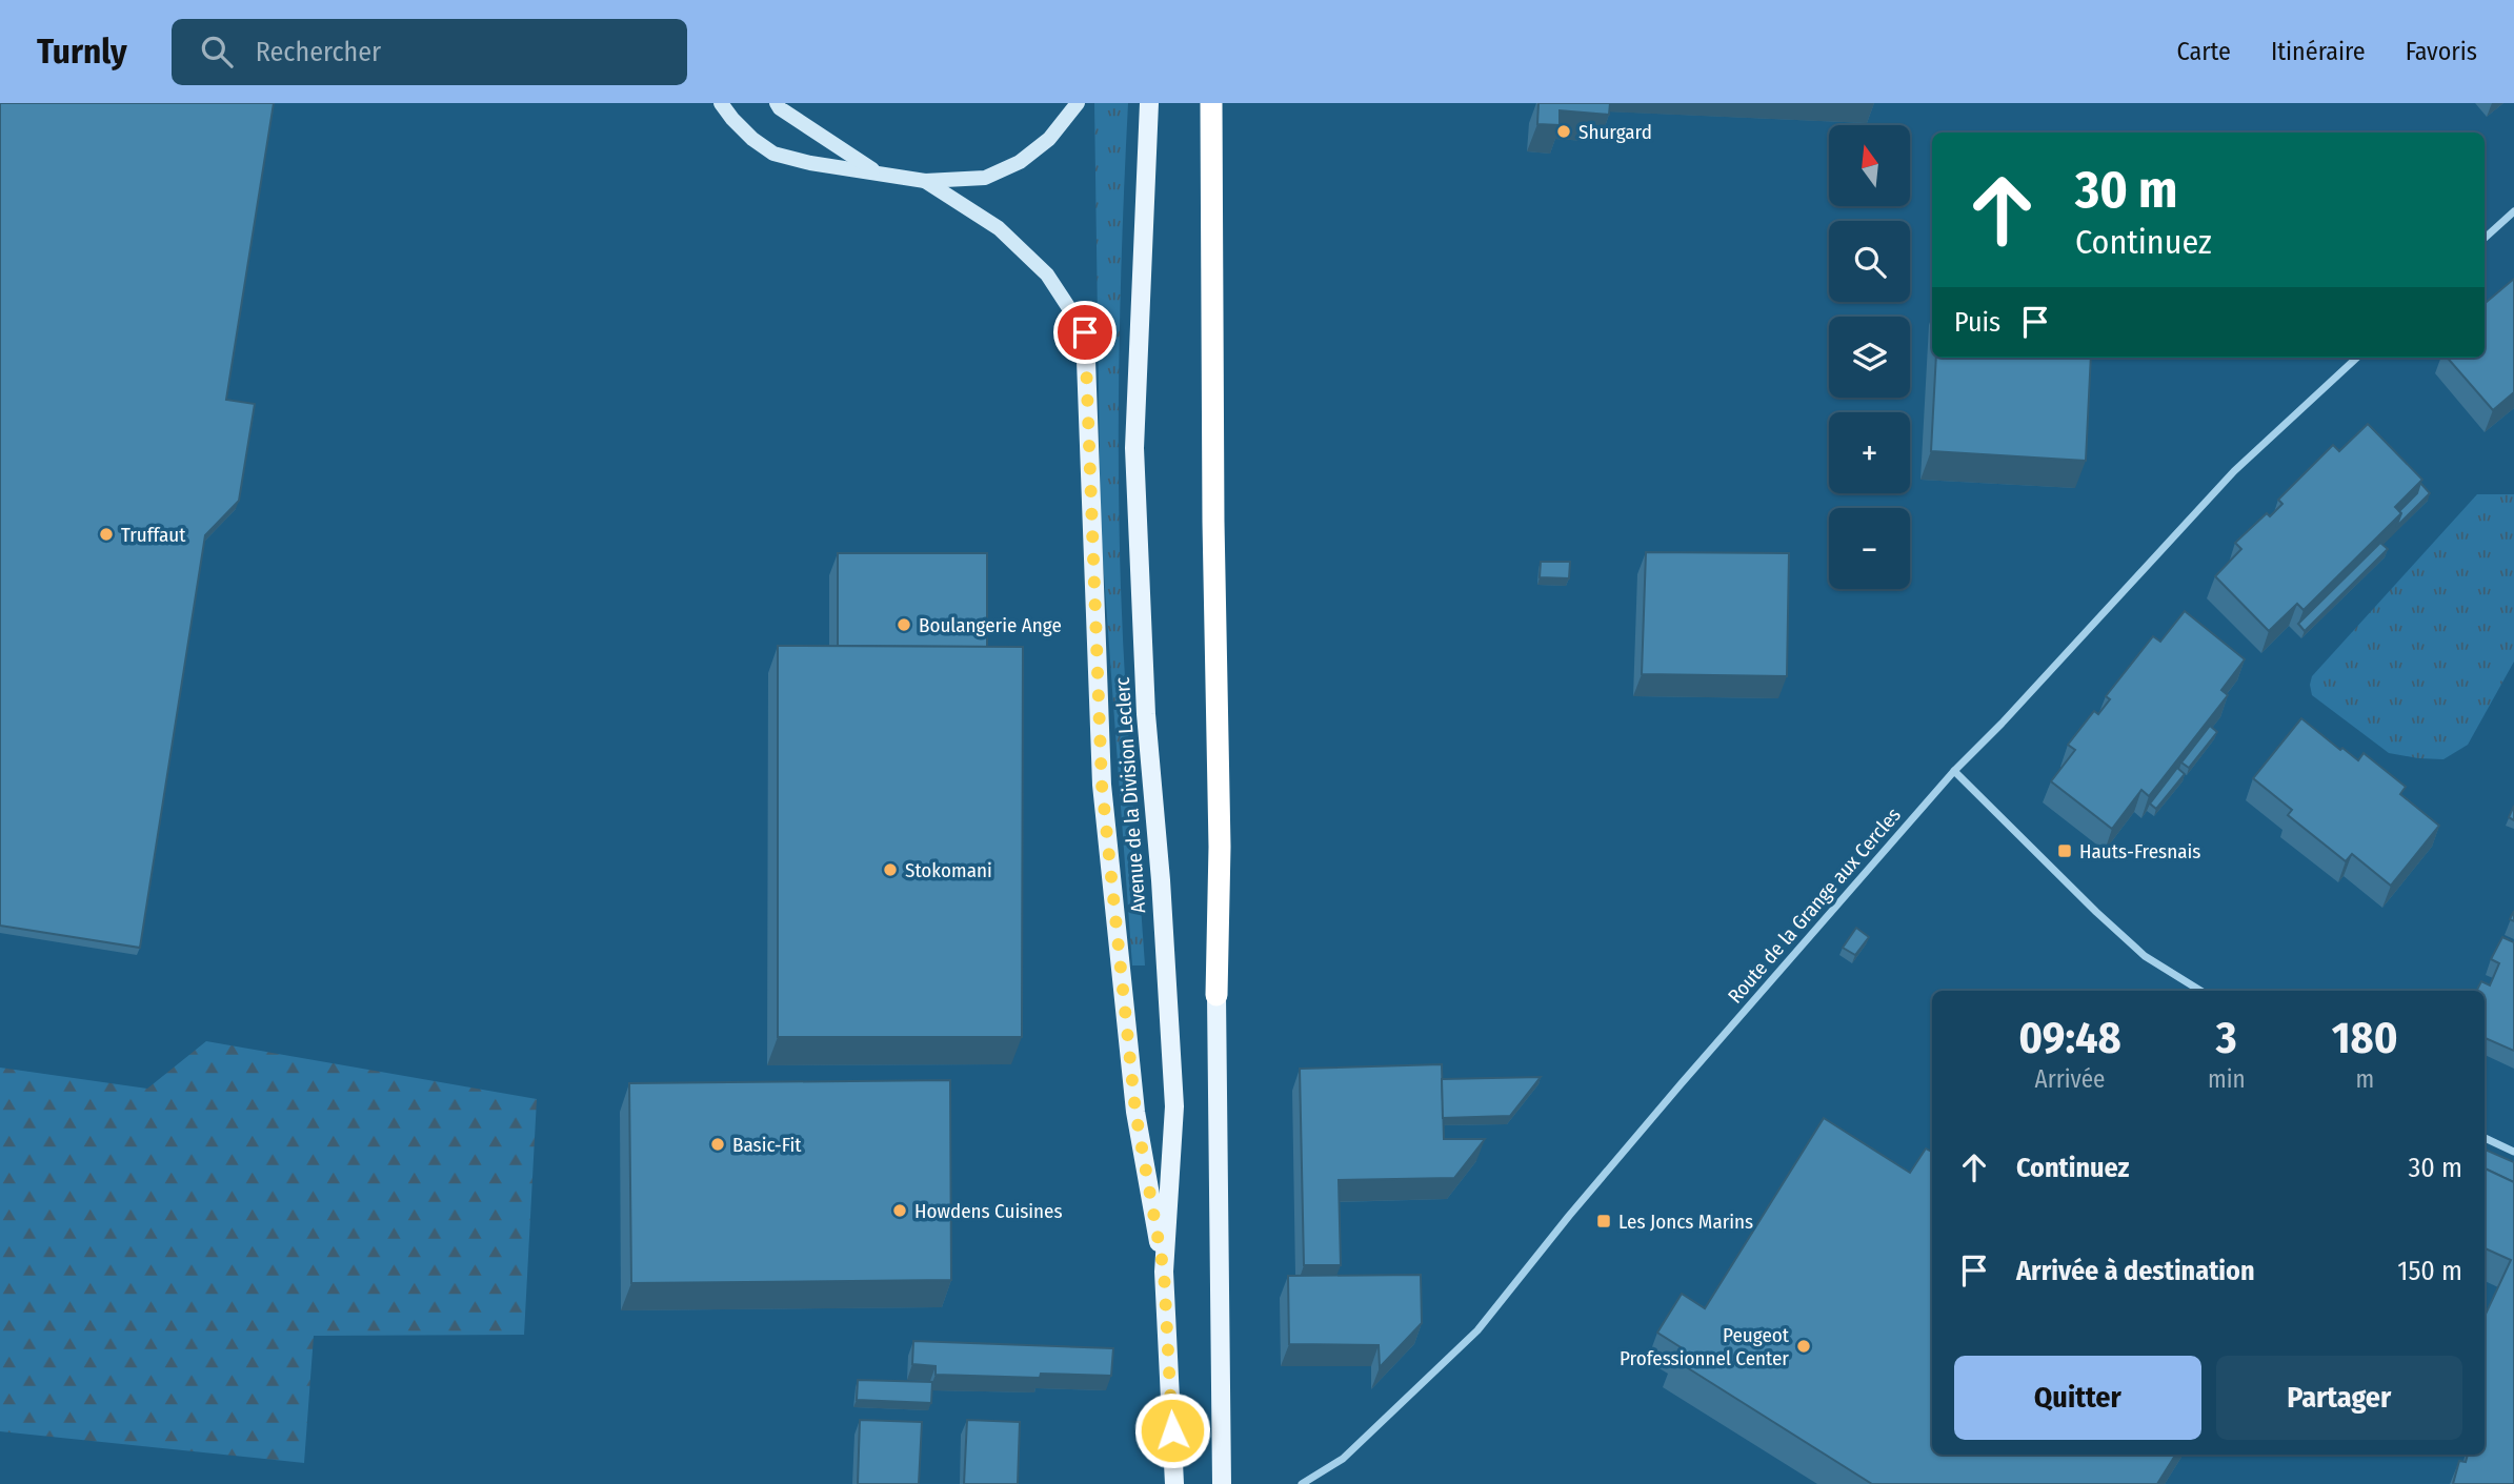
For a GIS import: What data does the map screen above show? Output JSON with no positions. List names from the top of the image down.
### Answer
{
  "streets": {
    "main road": ["Avenue de la Division Leclerc"],
    "street": ["Route de la Grange aux Cercles"]
  },
  "places": {
    "other": [
      "Shurgard",
      "Truffaut",
      "Boulangerie Ange",
      "Stokomani",
      "Basic-Fit",
      "Howdens Cuisines",
      "Peugeot Professionnel Center"
    ],
    "transit": ["Hauts-Fresnais", "Les Joncs Marins"]
  },
  "north": "top",
  "page": {
    "header": "Turnly",
    "search": "Rechercher",
    "nav": ["Carte", "Itinéraire", "Favoris"],
    "map_buttons": ["+", "−"],
    "turn": ["30 m", "Continuez"],
    "then": "Puis",
    "eta": [
      "09:48",
      "Arrivée",
      "3",
      "min",
      "180",
      "m"
    ],
    "list": [
      {
        "name": "Continuez",
        "value": "30 m"
      },
      {
        "name": "Arrivée à destination",
        "value": "150 m"
      }
    ],
    "buttons": ["Quitter", "Partager"]
  }
}
